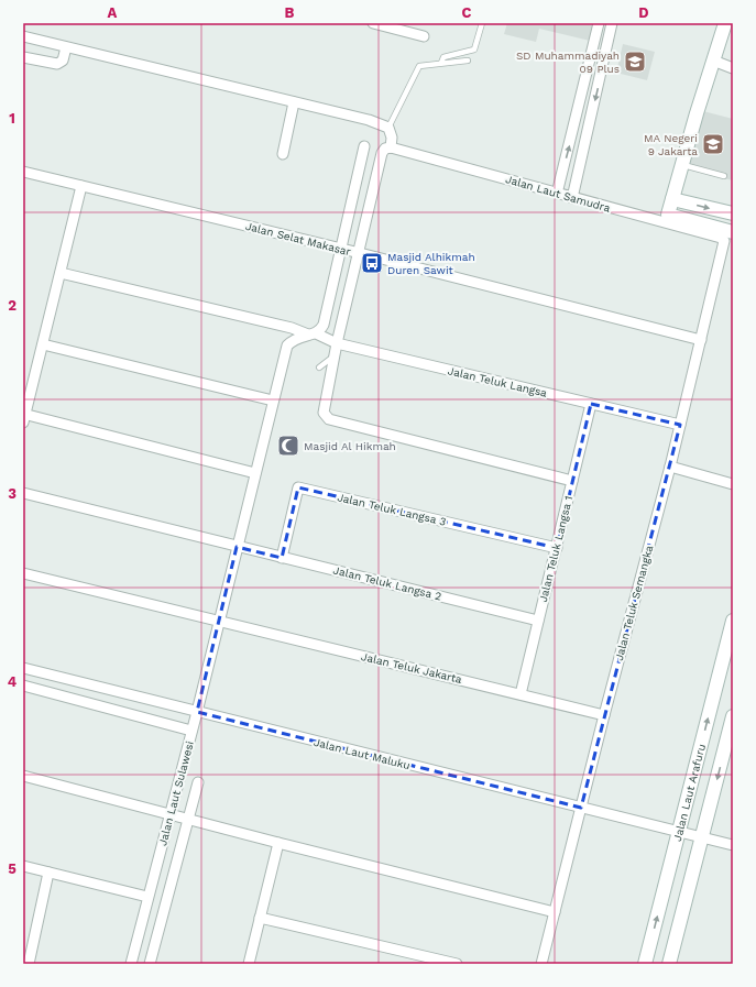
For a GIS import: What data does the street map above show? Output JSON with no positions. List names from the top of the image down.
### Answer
{
  "streets": {
    "street": [
      "Jalan Laut Samudra",
      "Jalan Selat Makasar",
      "Jalan Teluk Langsa",
      "Jalan Teluk Langsa 3",
      "Jalan Teluk Langsa 1",
      "Jalan Teluk Langsa 2",
      "Jalan Teluk Semangka",
      "Jalan Teluk Jakarta",
      "Jalan Laut Maluku",
      "Jalan Laut Arafuru",
      "Jalan Laut Sulawesi"
    ]
  },
  "crossings": [
    ["Jalan Selat Makasar", "Jalan Teluk Semangka"],
    ["Jalan Teluk Langsa", "Jalan Teluk Langsa 1"],
    ["Jalan Teluk Langsa", "Jalan Teluk Semangka"],
    ["Jalan Teluk Langsa", "Jalan Laut Sulawesi"],
    ["Jalan Teluk Langsa 3", "Jalan Teluk Langsa 1"],
    ["Jalan Teluk Langsa 3", "Jalan Teluk Langsa 2"],
    ["Jalan Teluk Langsa 1", "Jalan Teluk Langsa 2"],
    ["Jalan Teluk Langsa 1", "Jalan Teluk Jakarta"],
    ["Jalan Teluk Langsa 2", "Jalan Laut Sulawesi"],
    ["Jalan Teluk Semangka", "Jalan Teluk Jakarta"],
    ["Jalan Teluk Semangka", "Jalan Laut Maluku"],
    ["Jalan Teluk Jakarta", "Jalan Laut Sulawesi"],
    ["Jalan Laut Maluku", "Jalan Laut Arafuru"],
    ["Jalan Laut Maluku", "Jalan Laut Sulawesi"]
  ],
  "places": {
    "school or university": ["SD Muhammadiyah 09 Plus", "MA Negeri 9 Jakarta"],
    "bus stop": ["Masjid Alhikmah Duren Sawit"],
    "mosque": ["Masjid Al Hikmah"]
  },
  "grid": {
    "columns": [
      "A",
      "B",
      "C",
      "D"
    ],
    "rows": [
      "1",
      "2",
      "3",
      "4",
      "5"
    ]
  }
}
